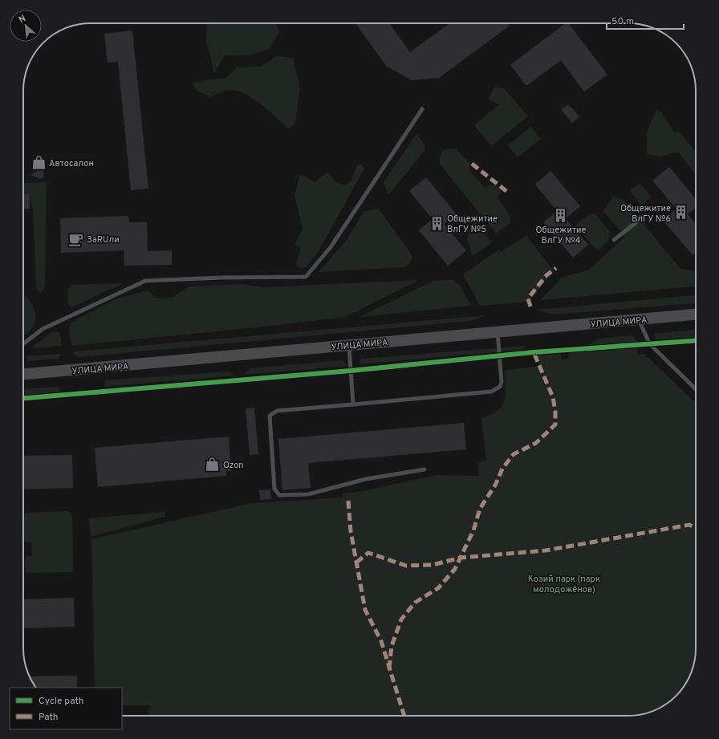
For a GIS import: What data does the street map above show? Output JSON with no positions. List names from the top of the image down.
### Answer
{
  "streets": {
    "main road": ["УЛИЦА МИРА"]
  },
  "parks": ["Козий парк (парк молодожёнов)"],
  "places": {
    "shop": ["Автосалон", "Ozon"],
    "building": ["Общежитие ВлГУ №6", "Общежитие ВлГУ №4", "Общежитие ВлГУ №5"],
    "cafe": ["ЗаRUли"]
  },
  "legend": ["Cycle path", "Path"],
  "scale_bar": "50 m",
  "north": "top left"
}
